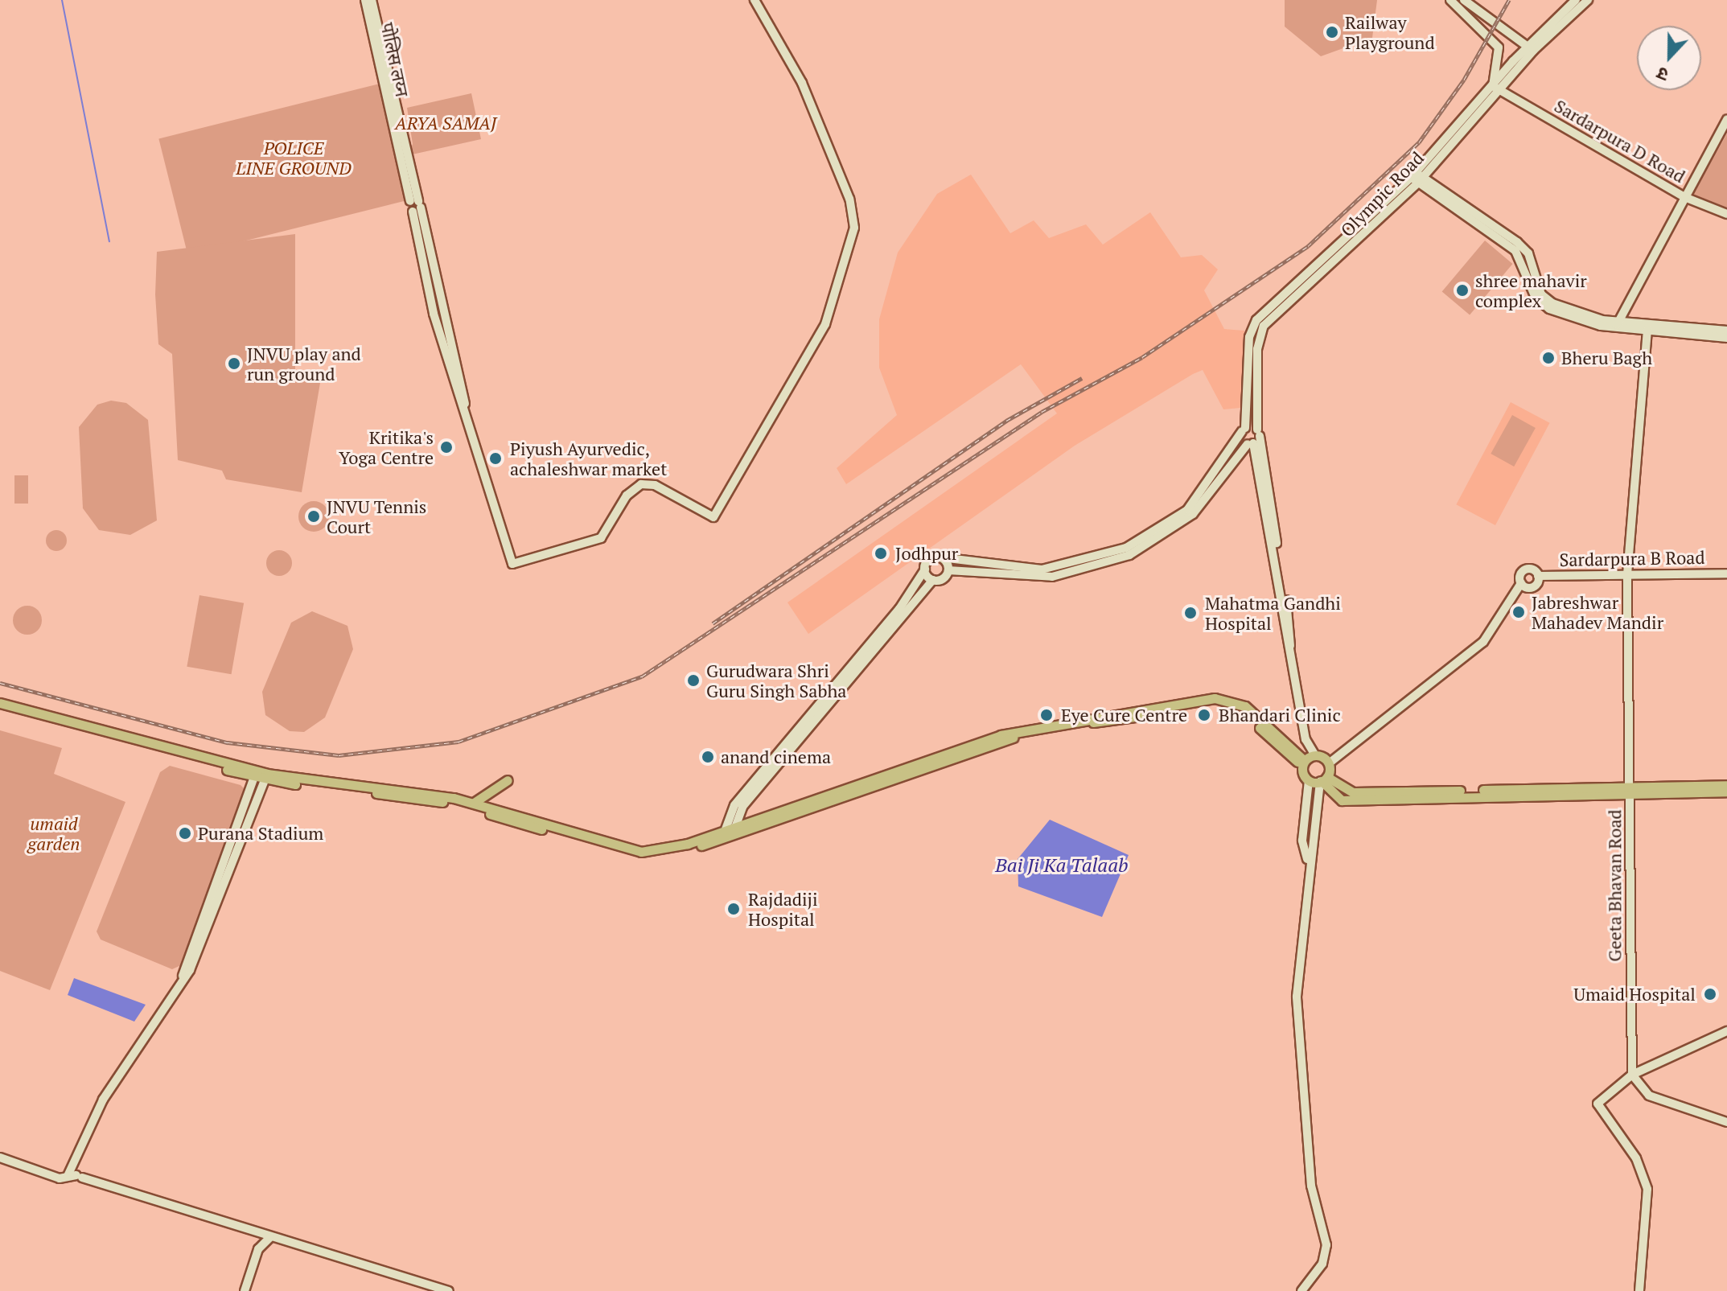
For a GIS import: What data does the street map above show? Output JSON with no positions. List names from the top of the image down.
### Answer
{
  "streets": {
    "street": [
      "पोलिस लय्न",
      "Sardarpura D Road",
      "Olympic Road",
      "Sardarpura B Road",
      "Geeta Bhavan Road"
    ]
  },
  "crossings": [
    ["Sardarpura D Road", "Olympic Road"],
    ["Sardarpura B Road", "Geeta Bhavan Road"]
  ],
  "water": ["Bai Ji Ka Talaab"],
  "parks": ["ARYA SAMAJ", "POLICE LINE GROUND", "umaid garden"],
  "places": [
    "Railway Playground",
    "shree mahavir complex",
    "Bheru Bagh",
    "JNVU play and run ground",
    "Kritika's Yoga Centre",
    "Piyush Ayurvedic, achaleshwar market",
    "JNVU Tennis Court",
    "Jodhpur",
    "Jabreshwar Mahadev Mandir",
    "Mahatma Gandhi Hospital",
    "Gurudwara Shri Guru Singh Sabha",
    "Eye Cure Centre",
    "Bhandari Clinic",
    "anand cinema",
    "Purana Stadium",
    "Rajdadiji Hospital",
    "Umaid Hospital"
  ],
  "north": "bottom"
}
